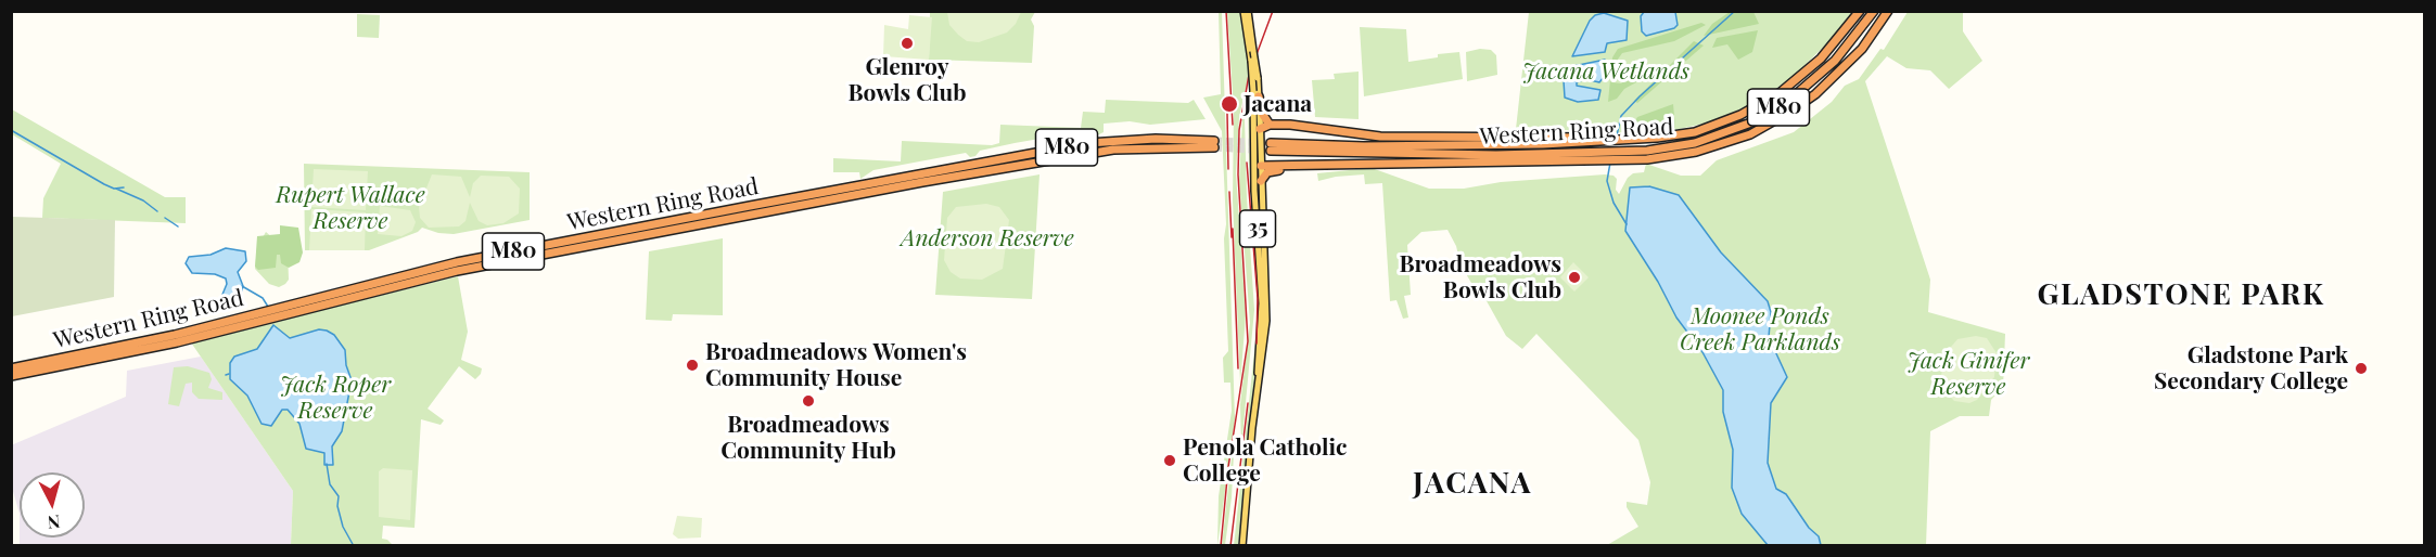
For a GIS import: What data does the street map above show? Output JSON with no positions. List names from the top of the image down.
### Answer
{
  "streets": {
    "highway": ["M80", "Western Ring Road"],
    "main road": ["35"]
  },
  "districts": ["GLADSTONE PARK", "JACANA"],
  "parks": [
    "Jacana Wetlands",
    "Rupert Wallace Reserve",
    "Anderson Reserve",
    "Moonee Ponds Creek Parklands",
    "Jack Ginifer Reserve",
    "Jack Roper Reserve"
  ],
  "places": [
    "Glenroy Bowls Club",
    "Jacana",
    "Broadmeadows Bowls Club",
    "Broadmeadows Women's Community House",
    "Gladstone Park Secondary College",
    "Broadmeadows Community Hub",
    "Penola Catholic College"
  ],
  "north": "bottom"
}
